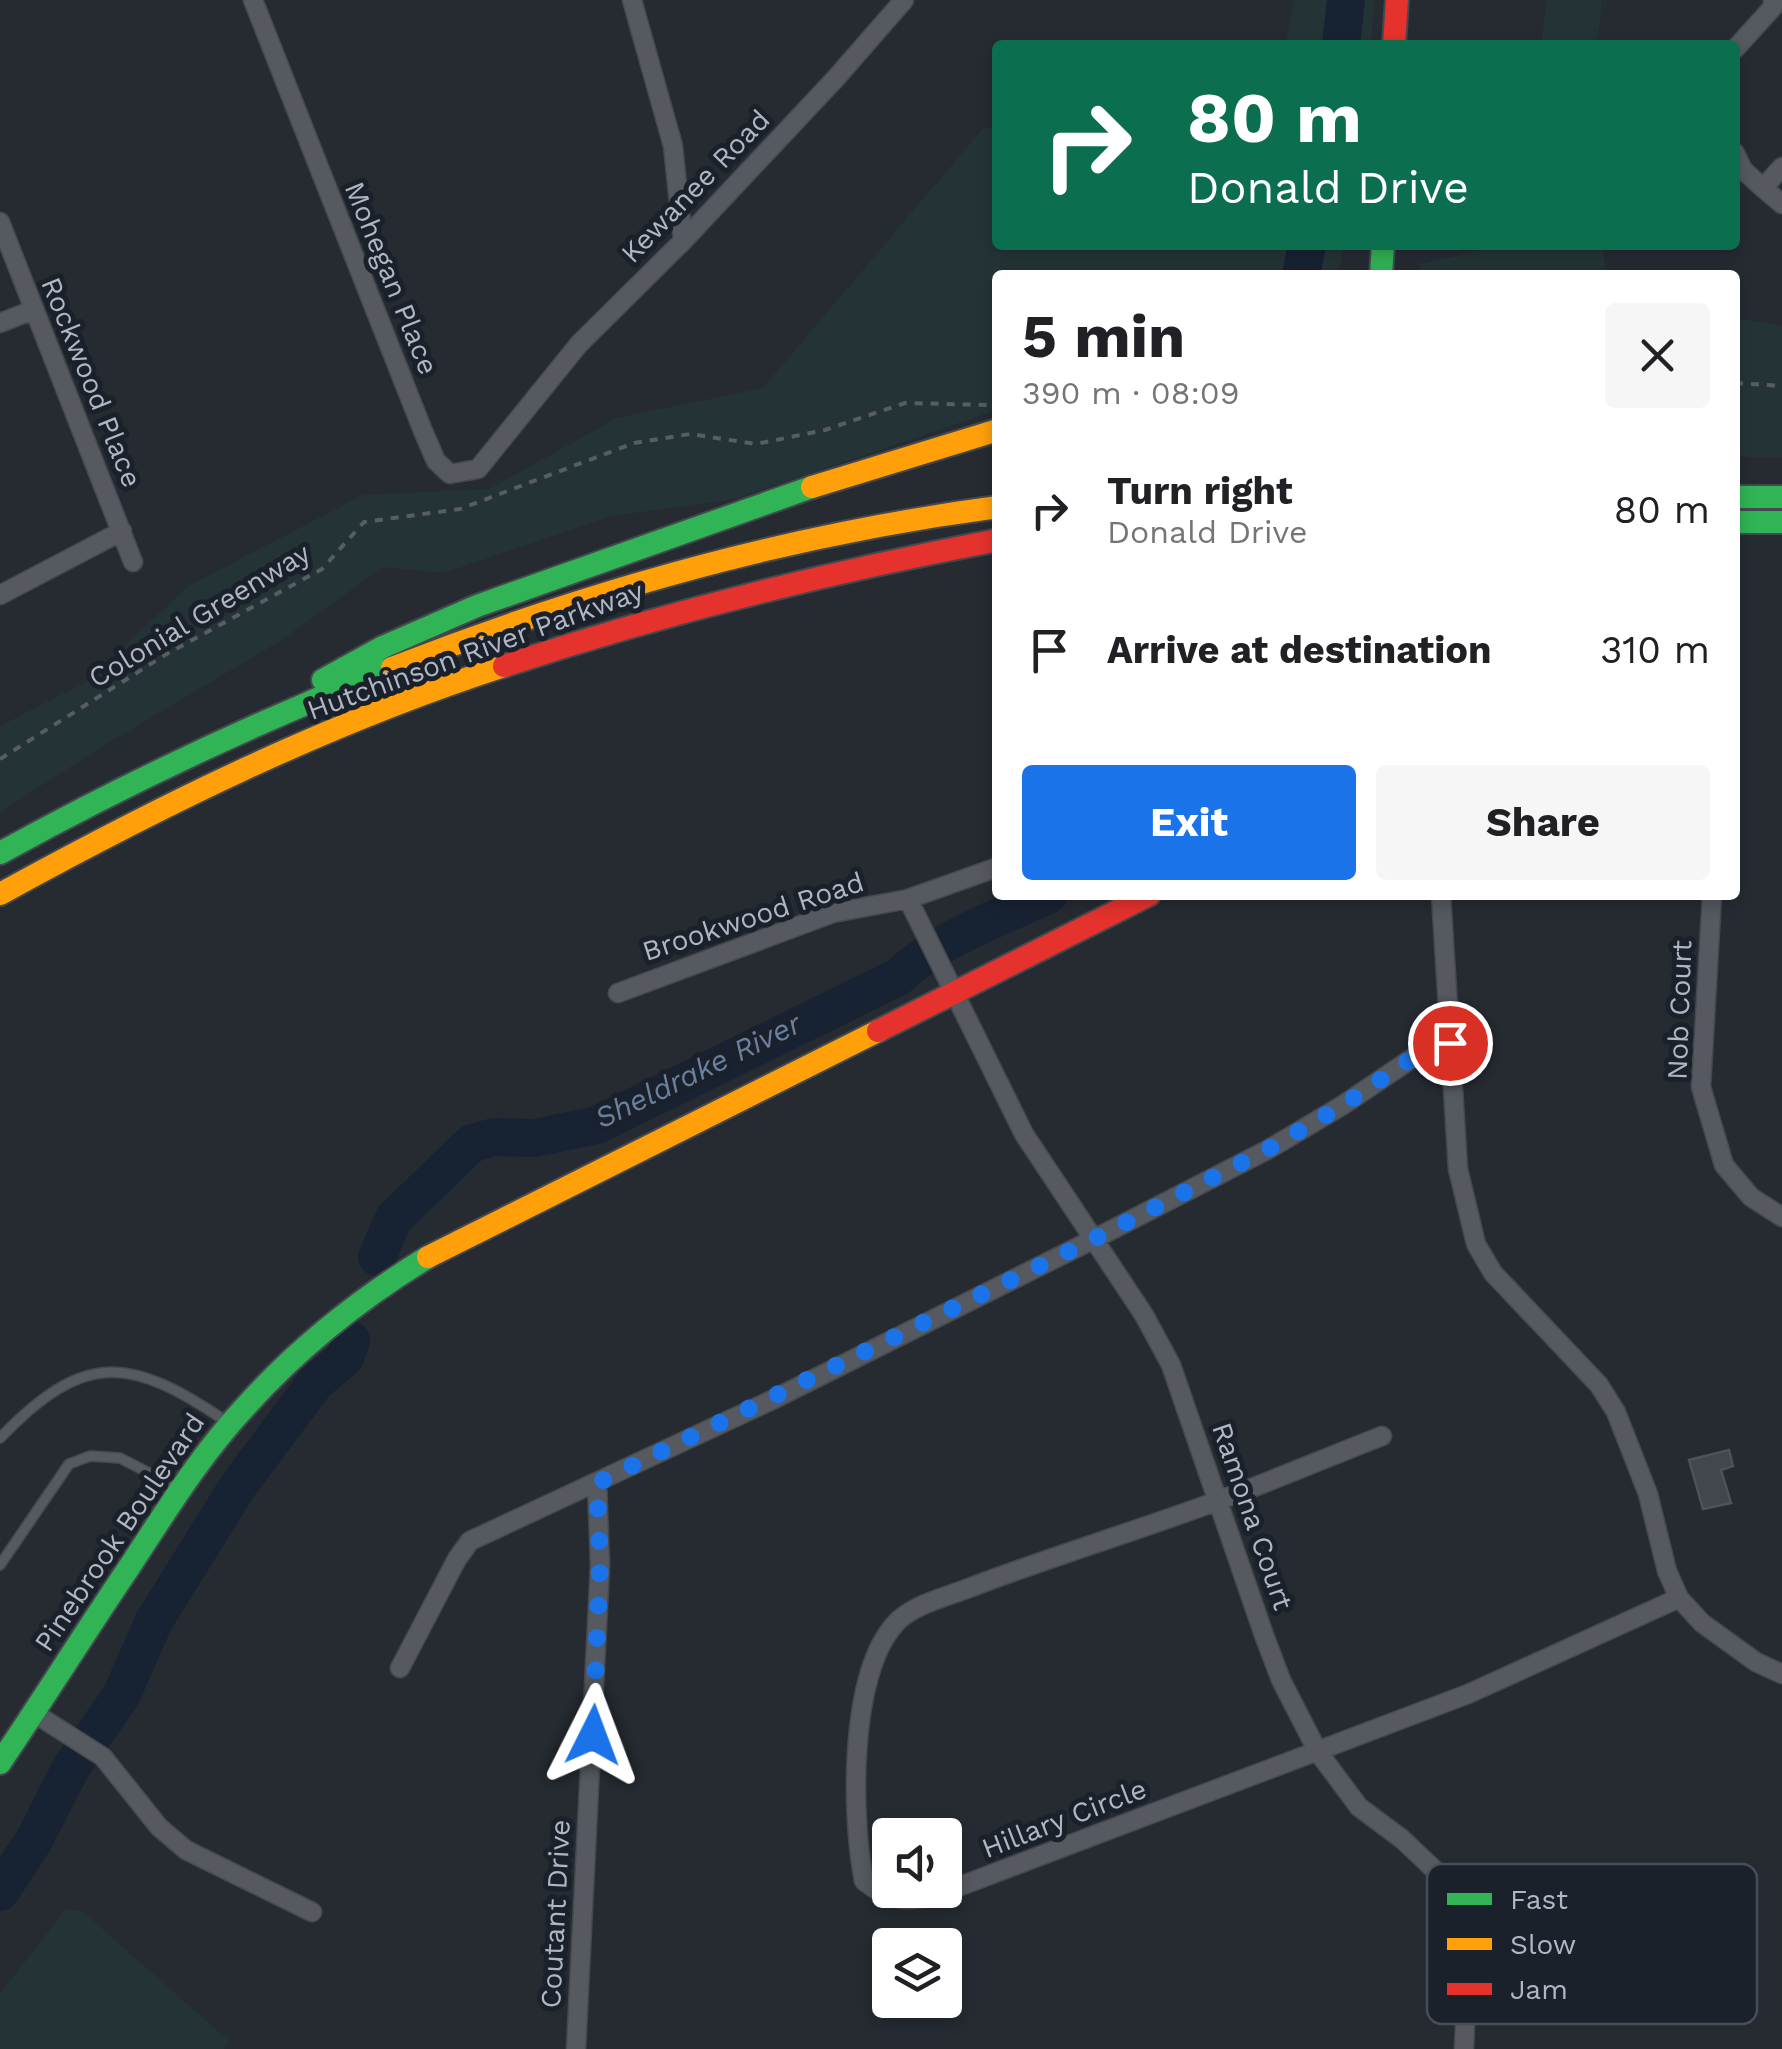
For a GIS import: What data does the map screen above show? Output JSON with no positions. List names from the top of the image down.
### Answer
{
  "streets": {
    "main road": ["Hutchinson River Parkway", "Pinebrook Boulevard"],
    "street": [
      "Kewanee Road",
      "Mohegan Place",
      "Rockwood Place",
      "Brookwood Road",
      "Nob Court",
      "Ramona Court",
      "Hillary Circle",
      "Coutant Drive"
    ],
    "path": ["Colonial Greenway"]
  },
  "crossings": [
    ["Kewanee Road", "Mohegan Place"],
    ["Brookwood Road", "Ramona Court"],
    ["Brookwood Road", "Pinebrook Boulevard"],
    ["Ramona Court", "Pinebrook Boulevard"],
    ["Ramona Court", "Hillary Circle"]
  ],
  "water": ["Sheldrake River"],
  "legend": ["Fast", "Slow", "Jam"],
  "page": {
    "turn": ["80 m", "Donald Drive"],
    "heading": ["5 min", "390 m · 08:09"],
    "list": [
      {
        "name": "Turn right",
        "note": "Donald Drive",
        "value": "80 m"
      },
      {
        "name": "Arrive at destination",
        "value": "310 m"
      }
    ],
    "buttons": ["Exit", "Share"]
  }
}
